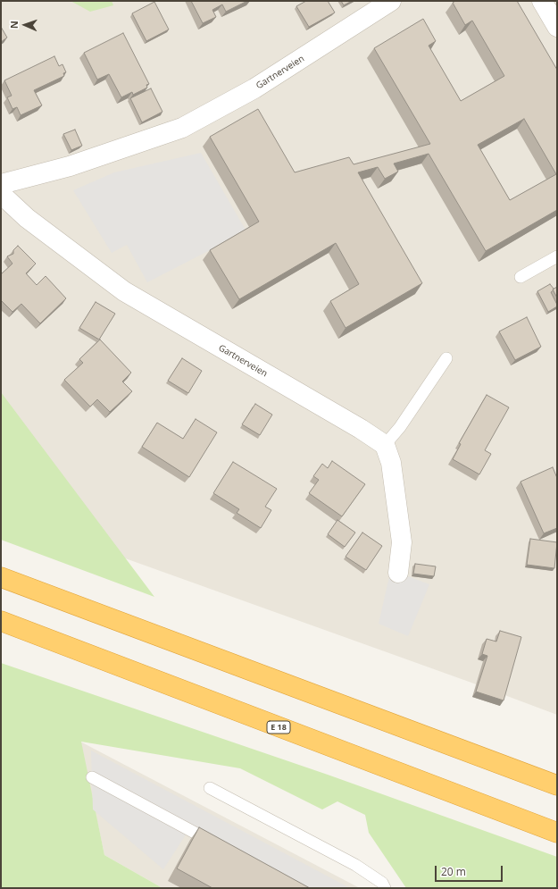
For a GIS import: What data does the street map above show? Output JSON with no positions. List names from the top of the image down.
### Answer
{
  "streets": {
    "highway": ["E 18"],
    "street": ["Gartnerveien"]
  },
  "scale_bar": "20 m",
  "north": "left"
}
